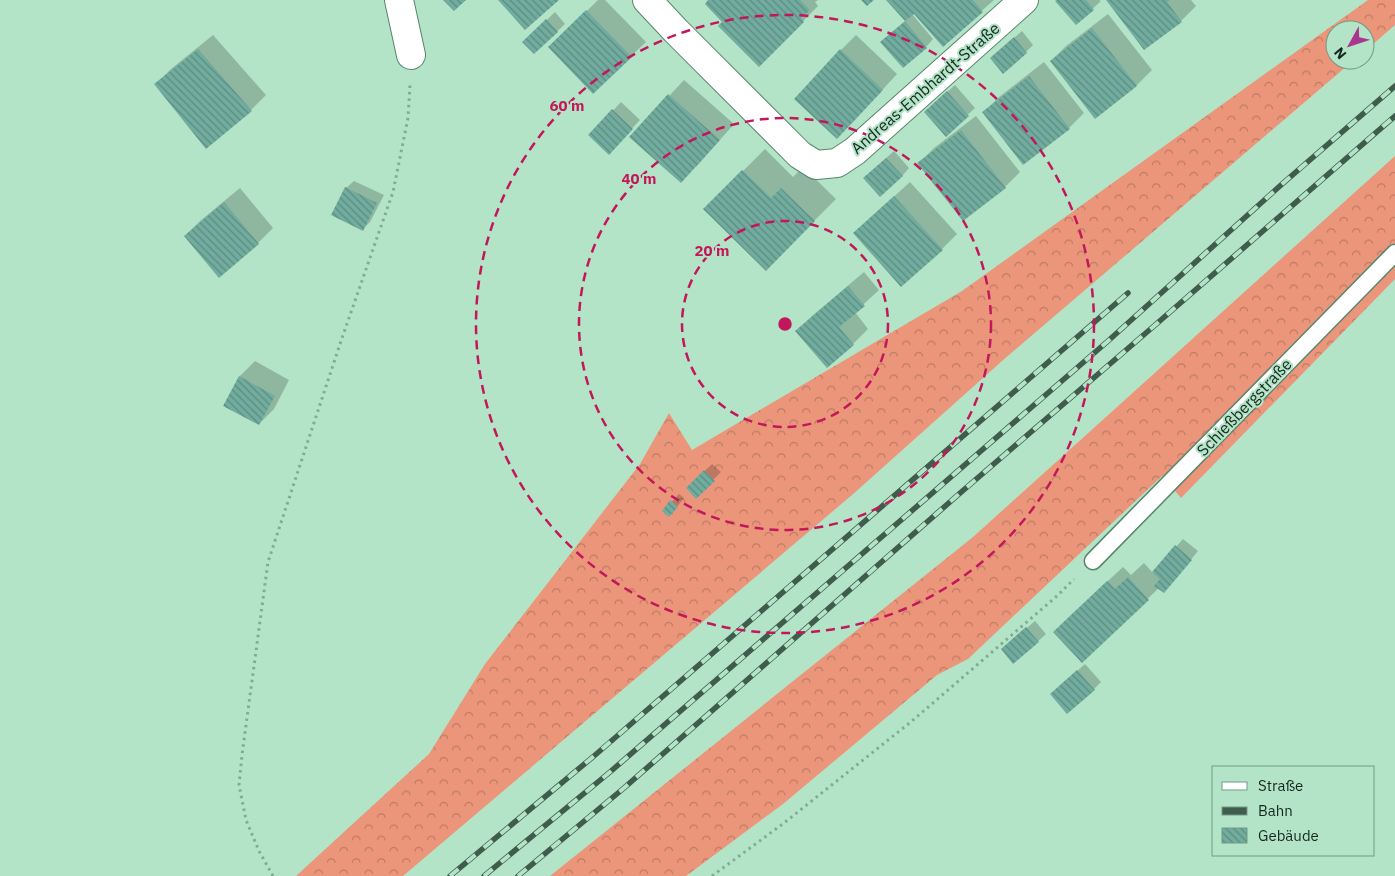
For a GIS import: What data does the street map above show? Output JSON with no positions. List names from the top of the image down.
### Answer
{
  "streets": {
    "street": ["Andreas-Embhardt-Straße"],
    "lane": ["Schießbergstraße"]
  },
  "legend": ["Straße", "Bahn", "Gebäude"],
  "north": "bottom left",
  "rings": ["60 m", "40 m", "20 m"]
}
